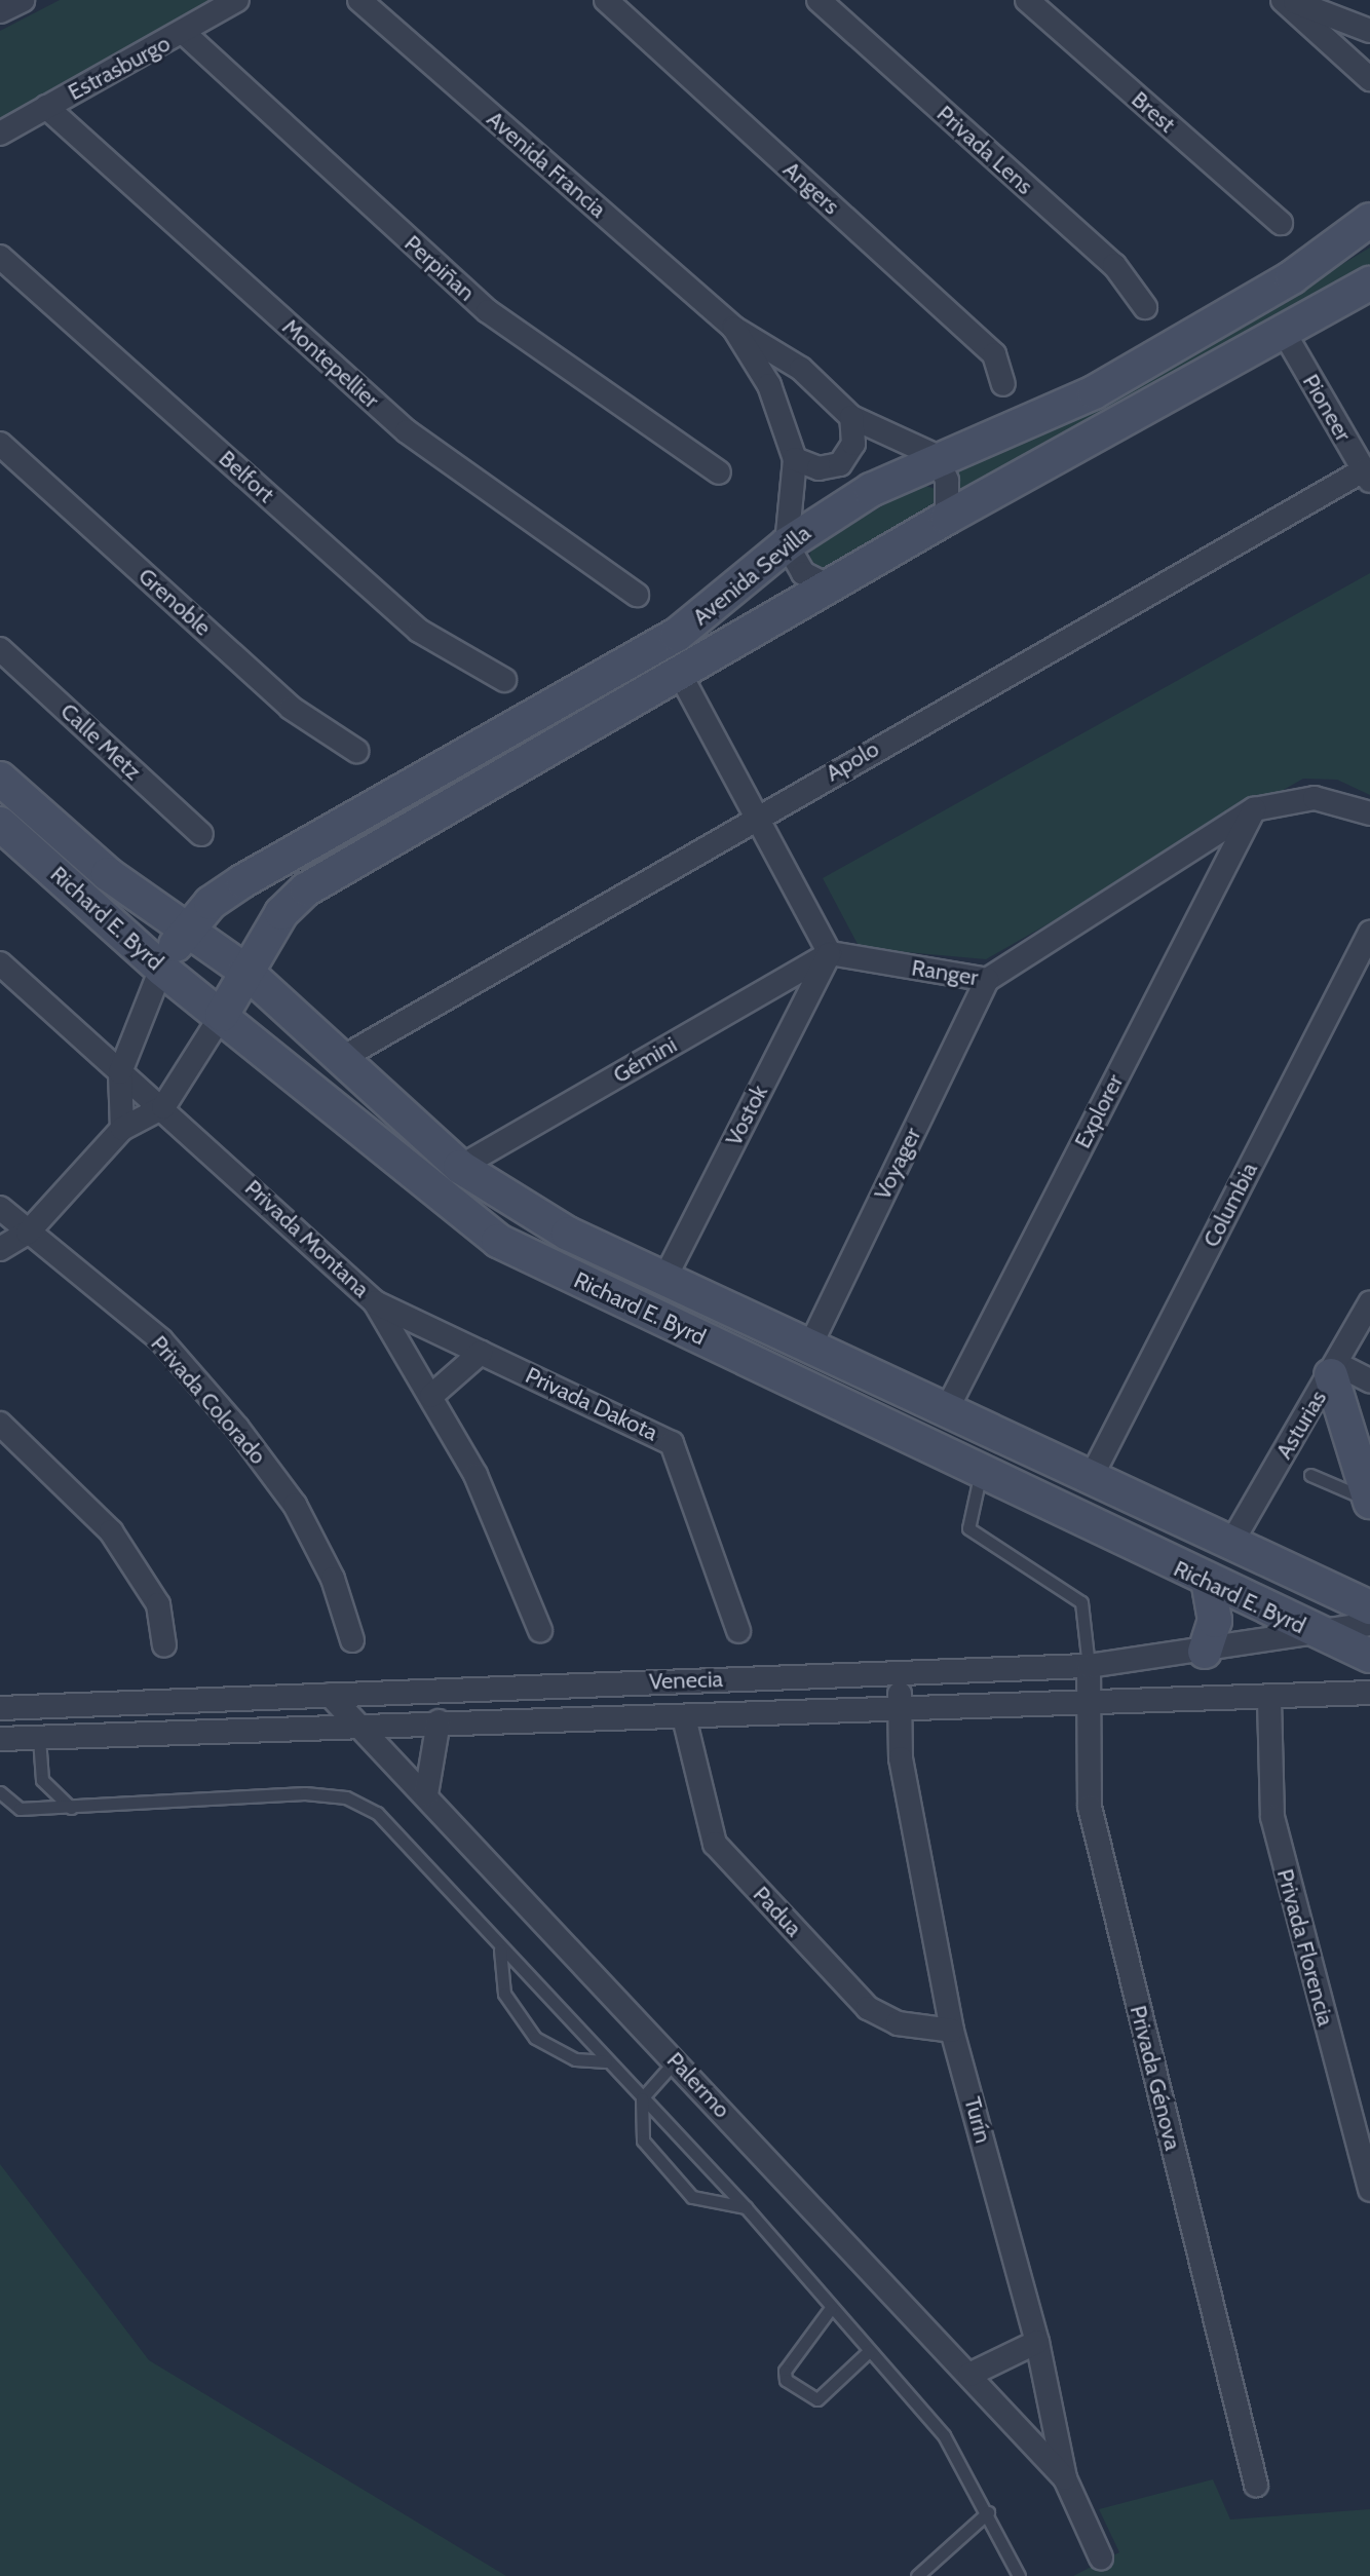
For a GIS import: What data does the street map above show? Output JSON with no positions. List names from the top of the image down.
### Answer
{
  "streets": {
    "street": [
      "Estrasburgo",
      "Brest",
      "Privada Lens",
      "Avenida Francia",
      "Angers",
      "Perpiñan",
      "Montepellier",
      "Pioneer",
      "Belfort",
      "Avenida Sevilla",
      "Grenoble",
      "Calle Metz",
      "Apolo",
      "Richard E. Byrd",
      "Ranger",
      "Gémini",
      "Explorer",
      "Vostok",
      "Voyager",
      "Columbia",
      "Privada Montana",
      "Privada Colorado",
      "Privada Dakota",
      "Asturias",
      "Venecia",
      "Padua",
      "Privada Florencia",
      "Privada Génova",
      "Palermo",
      "Turín"
    ]
  },
  "crossings": [
    ["Estrasburgo", "Perpiñan"],
    ["Estrasburgo", "Montepellier"],
    ["Avenida Francia", "Avenida Sevilla"],
    ["Pioneer", "Avenida Sevilla"],
    ["Pioneer", "Apolo"],
    ["Avenida Sevilla", "Richard E. Byrd"],
    ["Apolo", "Richard E. Byrd"],
    ["Richard E. Byrd", "Gémini"],
    ["Richard E. Byrd", "Explorer"],
    ["Richard E. Byrd", "Vostok"],
    ["Richard E. Byrd", "Voyager"],
    ["Richard E. Byrd", "Columbia"],
    ["Richard E. Byrd", "Asturias"],
    ["Richard E. Byrd", "Venecia"],
    ["Ranger", "Gémini"],
    ["Ranger", "Explorer"],
    ["Ranger", "Vostok"],
    ["Ranger", "Voyager"],
    ["Gémini", "Vostok"],
    ["Privada Montana", "Privada Dakota"],
    ["Venecia", "Padua"],
    ["Venecia", "Privada Florencia"],
    ["Venecia", "Privada Génova"],
    ["Venecia", "Palermo"],
    ["Venecia", "Turín"],
    ["Padua", "Turín"],
    ["Palermo", "Turín"]
  ]
}
